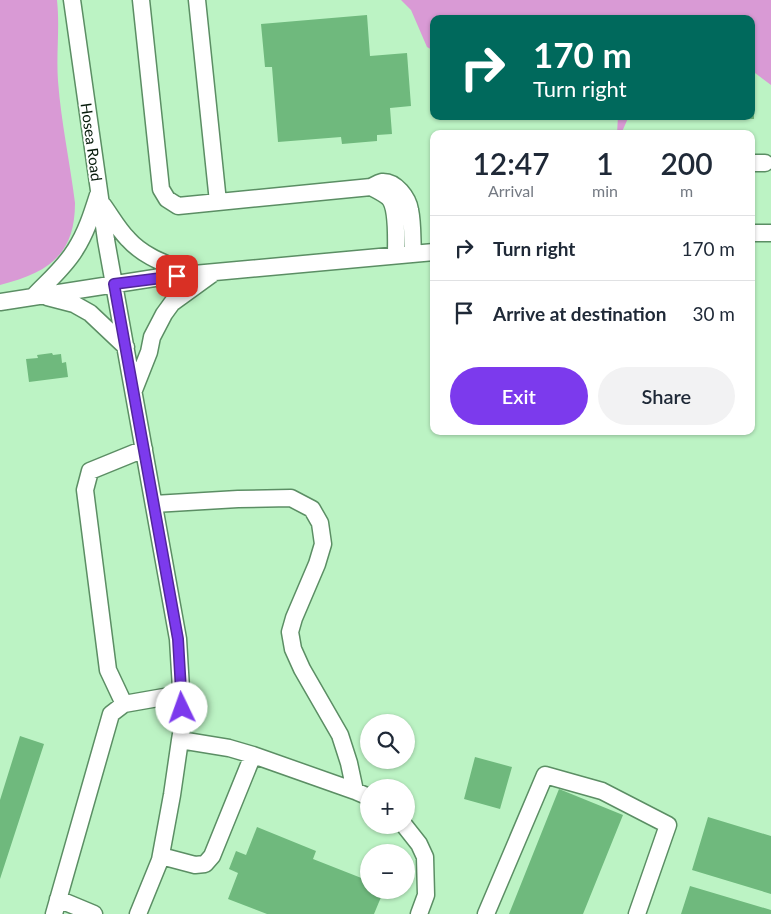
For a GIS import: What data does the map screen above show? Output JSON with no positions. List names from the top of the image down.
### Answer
{
  "streets": {
    "street": ["Hosea Road"]
  },
  "page": {
    "turn": ["170 m", "Turn right"],
    "eta": [
      "12:47",
      "Arrival",
      "1",
      "min",
      "200",
      "m"
    ],
    "list": [
      {
        "name": "Turn right",
        "value": "170 m"
      },
      {
        "name": "Arrive at destination",
        "value": "30 m"
      }
    ],
    "buttons": ["Exit", "Share"],
    "map_buttons": ["+", "−"]
  }
}
